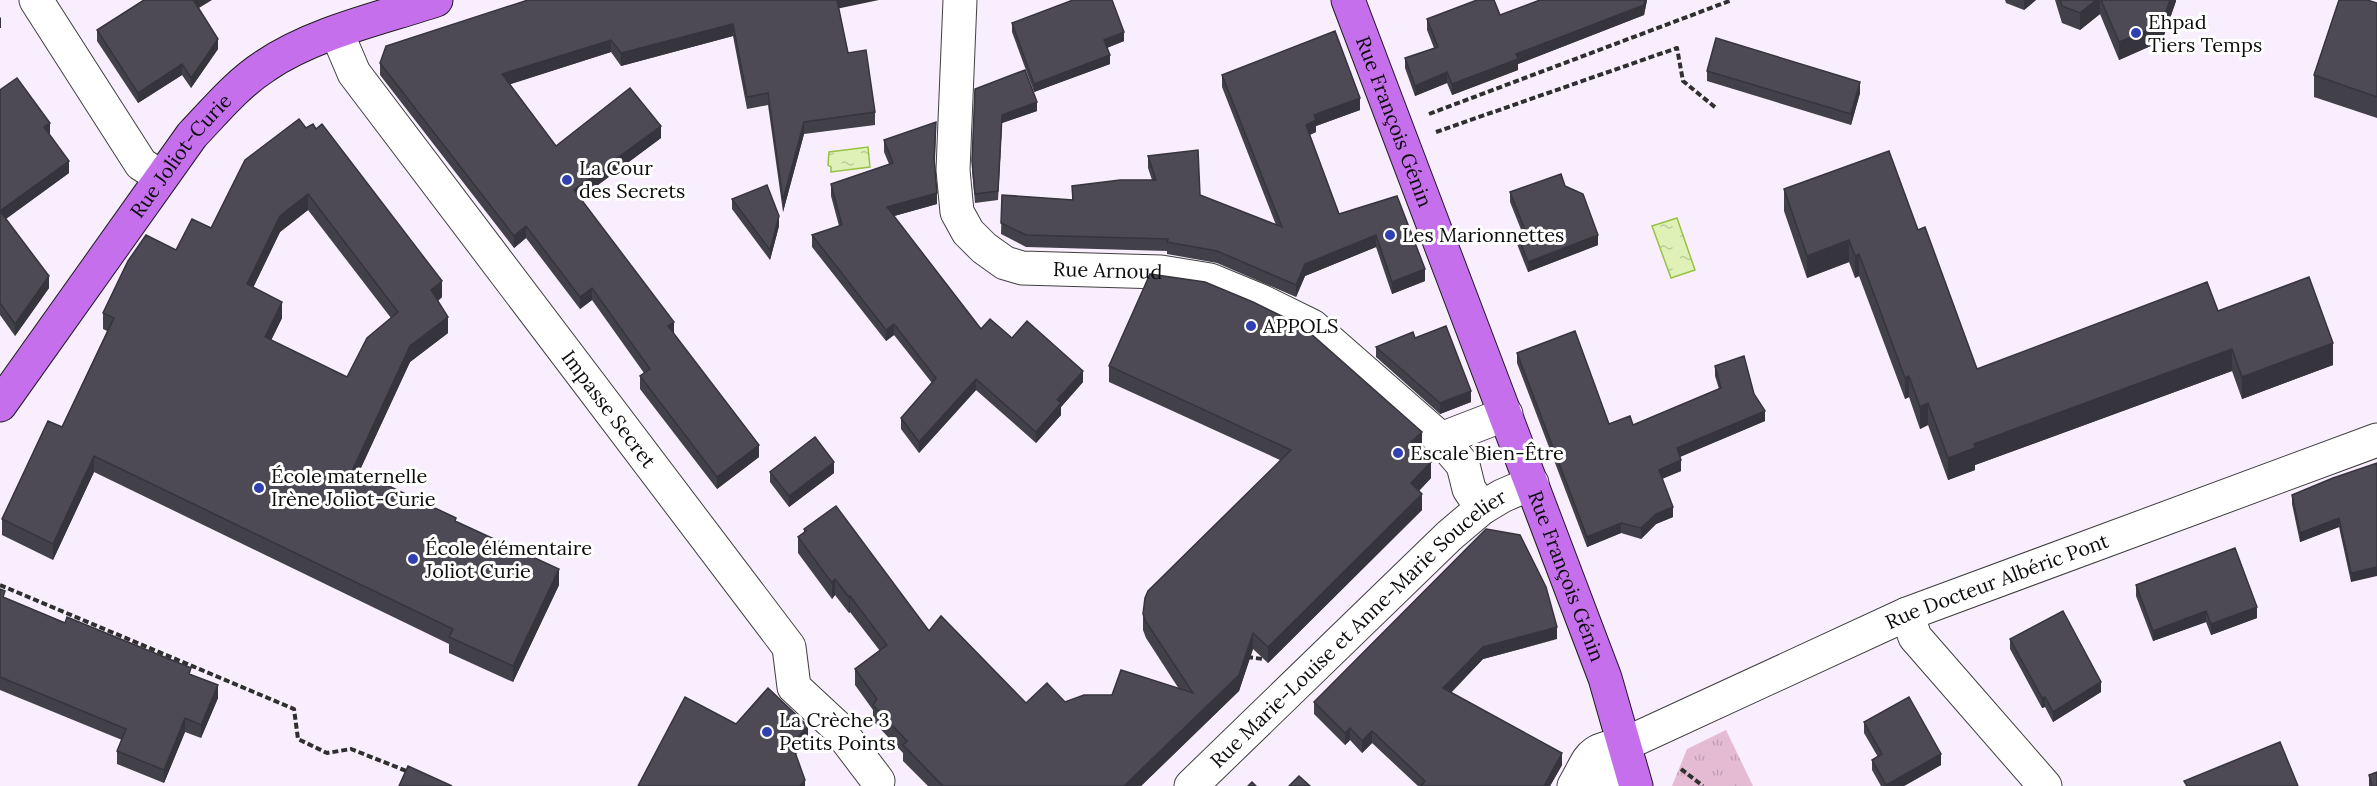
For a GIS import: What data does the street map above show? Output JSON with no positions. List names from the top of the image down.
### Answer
{
  "streets": {
    "main road": ["Rue François Génin", "Rue Joliot-Curie"],
    "street": [
      "Rue Arnoud",
      "Impasse Secret",
      "Rue Docteur Albéric Pont",
      "Rue Marie-Louise et Anne-Marie Soucelier"
    ]
  },
  "crossings": [
    ["Rue François Génin", "Rue Docteur Albéric Pont"],
    ["Rue François Génin", "Rue Marie-Louise et Anne-Marie Soucelier"],
    ["Rue Joliot-Curie", "Impasse Secret"],
    ["Rue Arnoud", "Rue Marie-Louise et Anne-Marie Soucelier"]
  ],
  "places": [
    "Ehpad Tiers Temps",
    "La Cour des Secrets",
    "Les Marionnettes",
    "APPOLS",
    "Escale Bien-Être",
    "École maternelle Irène Joliot-Curie",
    "École élémentaire Joliot Curie",
    "La Crèche 3 Petits Points"
  ]
}
